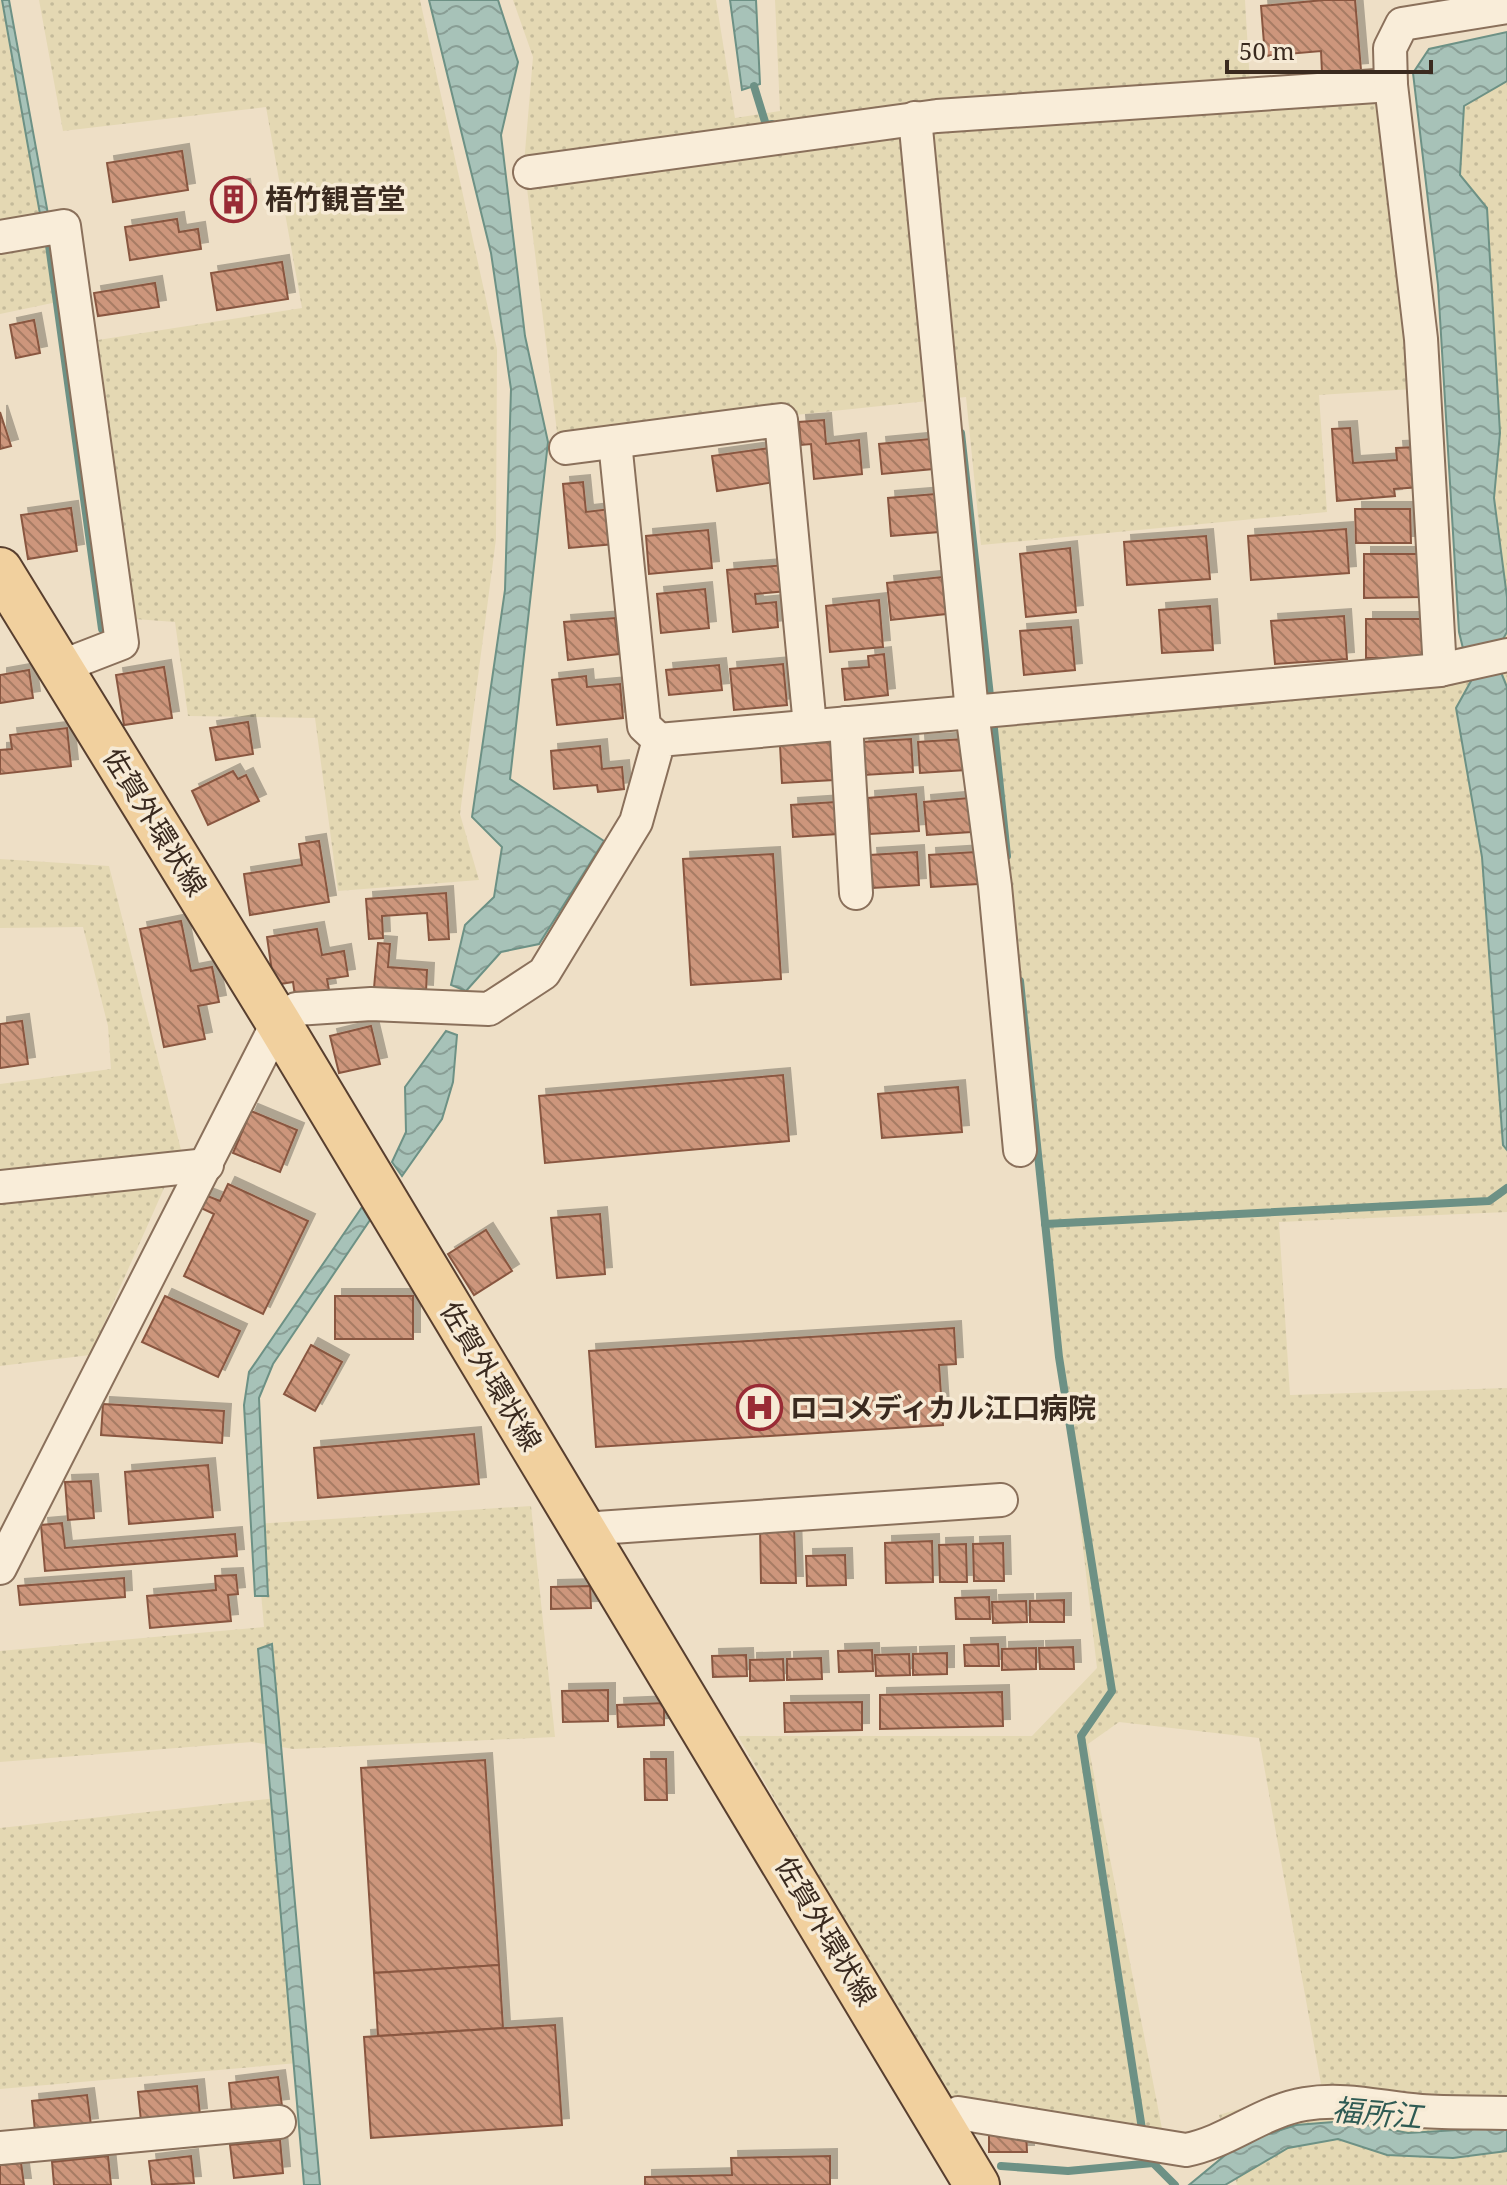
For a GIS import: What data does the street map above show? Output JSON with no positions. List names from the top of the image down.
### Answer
{
  "streets": {
    "main road": ["佐賀外環状線"]
  },
  "water": ["福所江"],
  "places": {
    "building": ["梧竹観音堂"],
    "hospital": ["ロコメディカル江口病院"]
  },
  "scale_bar": "50 m"
}
